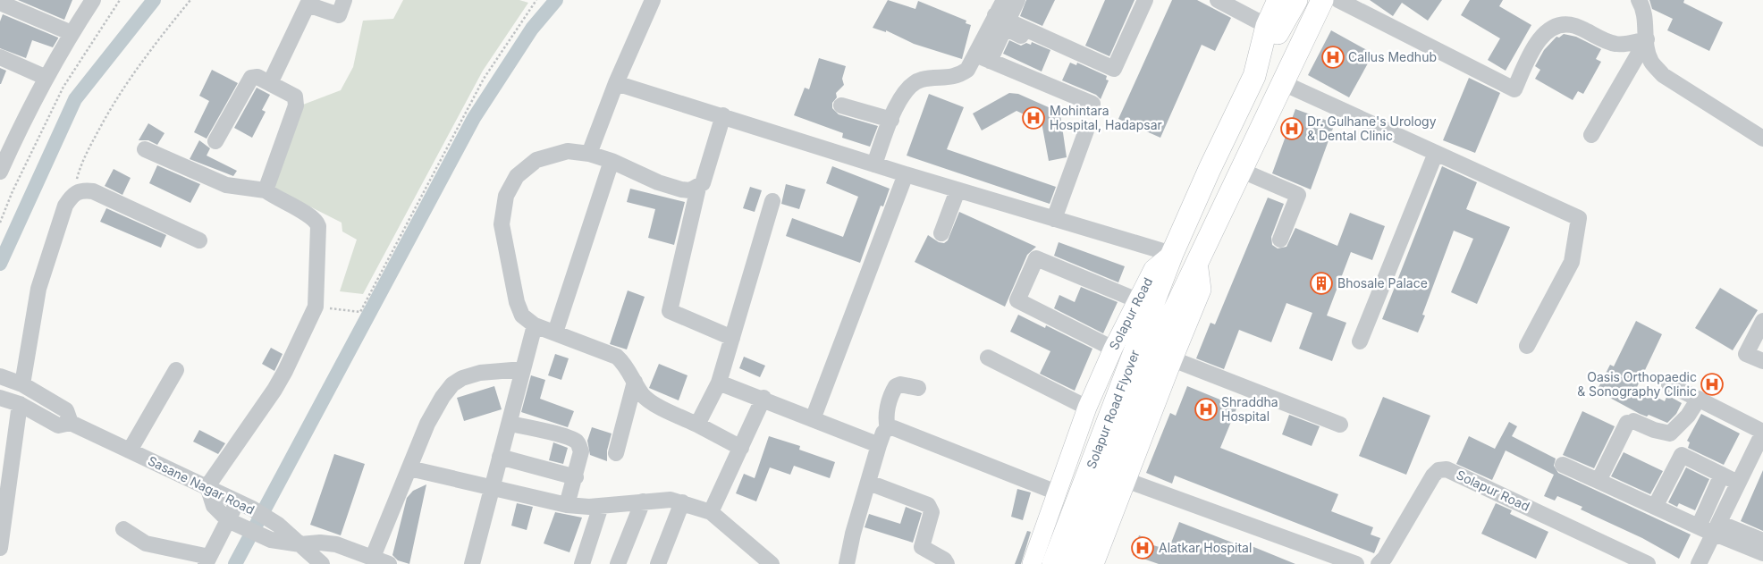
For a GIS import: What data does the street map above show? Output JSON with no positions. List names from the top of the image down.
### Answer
{
  "streets": {
    "highway": ["Solapur Road", "Solapur Road Flyover"],
    "street": ["Sasane Nagar Road"]
  },
  "crossings": [
    ["Solapur Road", "Solapur Road Flyover"]
  ],
  "places": {
    "hospital": [
      "Callus Medhub",
      "Mohintara Hospital, Hadapsar",
      "Dr. Gulhane's Urology & Dental Clinic",
      "Oasis Orthopaedic & Sonography Clinic",
      "Shraddha Hospital",
      "Alatkar Hospital"
    ],
    "building": ["Bhosale Palace"]
  }
}
